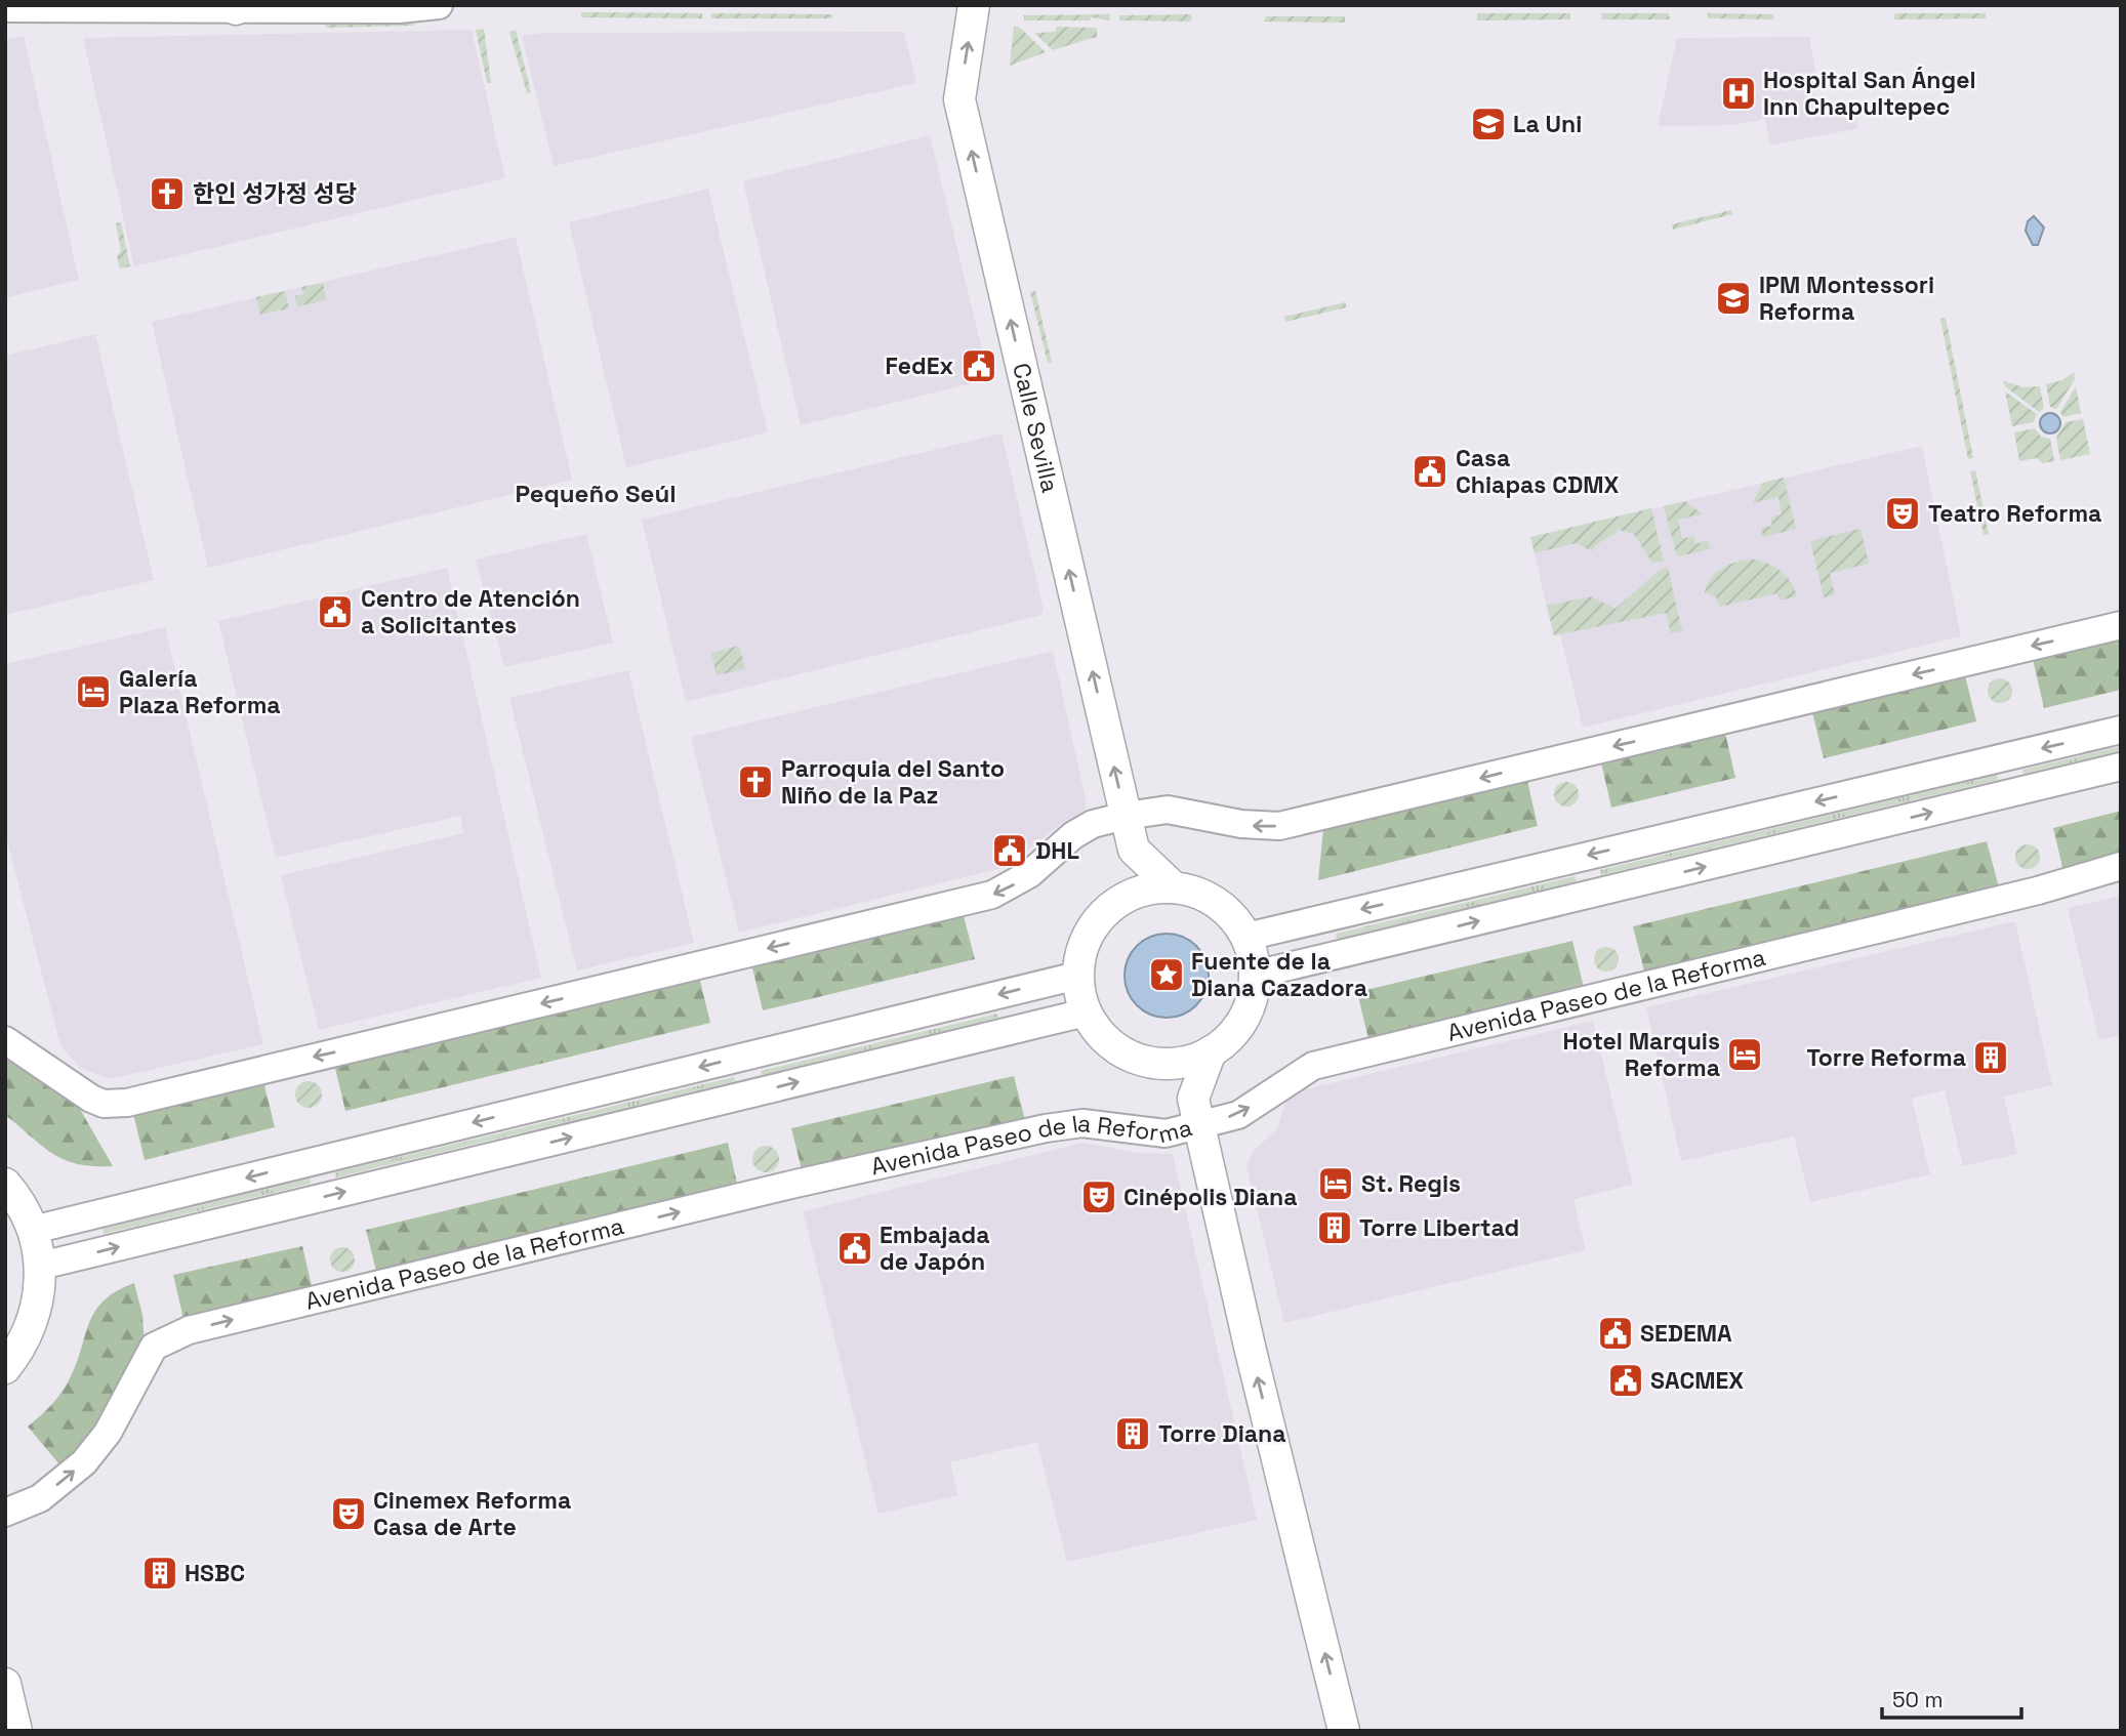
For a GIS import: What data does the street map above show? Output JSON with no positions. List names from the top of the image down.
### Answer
{
  "streets": {
    "main road": ["Calle Sevilla"],
    "street": ["Avenida Paseo de la Reforma"]
  },
  "one_way": ["Calle Sevilla"],
  "districts": ["Pequeño Seúl"],
  "places": {
    "hospital": ["Hospital San Ángel Inn Chapultepec"],
    "school or university": ["La Uni", "IPM Montessori Reforma"],
    "church": ["한인 성가정 성당", "Parroquia del Santo Niño de la Paz"],
    "public building": [
      "FedEx",
      "Casa Chiapas CDMX",
      "Centro de Atención a Solicitantes",
      "DHL",
      "Embajada de Japón",
      "SEDEMA",
      "SACMEX"
    ],
    "theatre": ["Teatro Reforma", "Cinépolis Diana", "Cinemex Reforma Casa de Arte"],
    "hotel": ["Galería Plaza Reforma", "Hotel Marquis Reforma", "St. Regis"],
    "place": ["Fuente de la Diana Cazadora"],
    "building": [
      "Torre Reforma",
      "Torre Libertad",
      "Torre Diana",
      "HSBC"
    ]
  },
  "scale_bar": "50 m"
}
